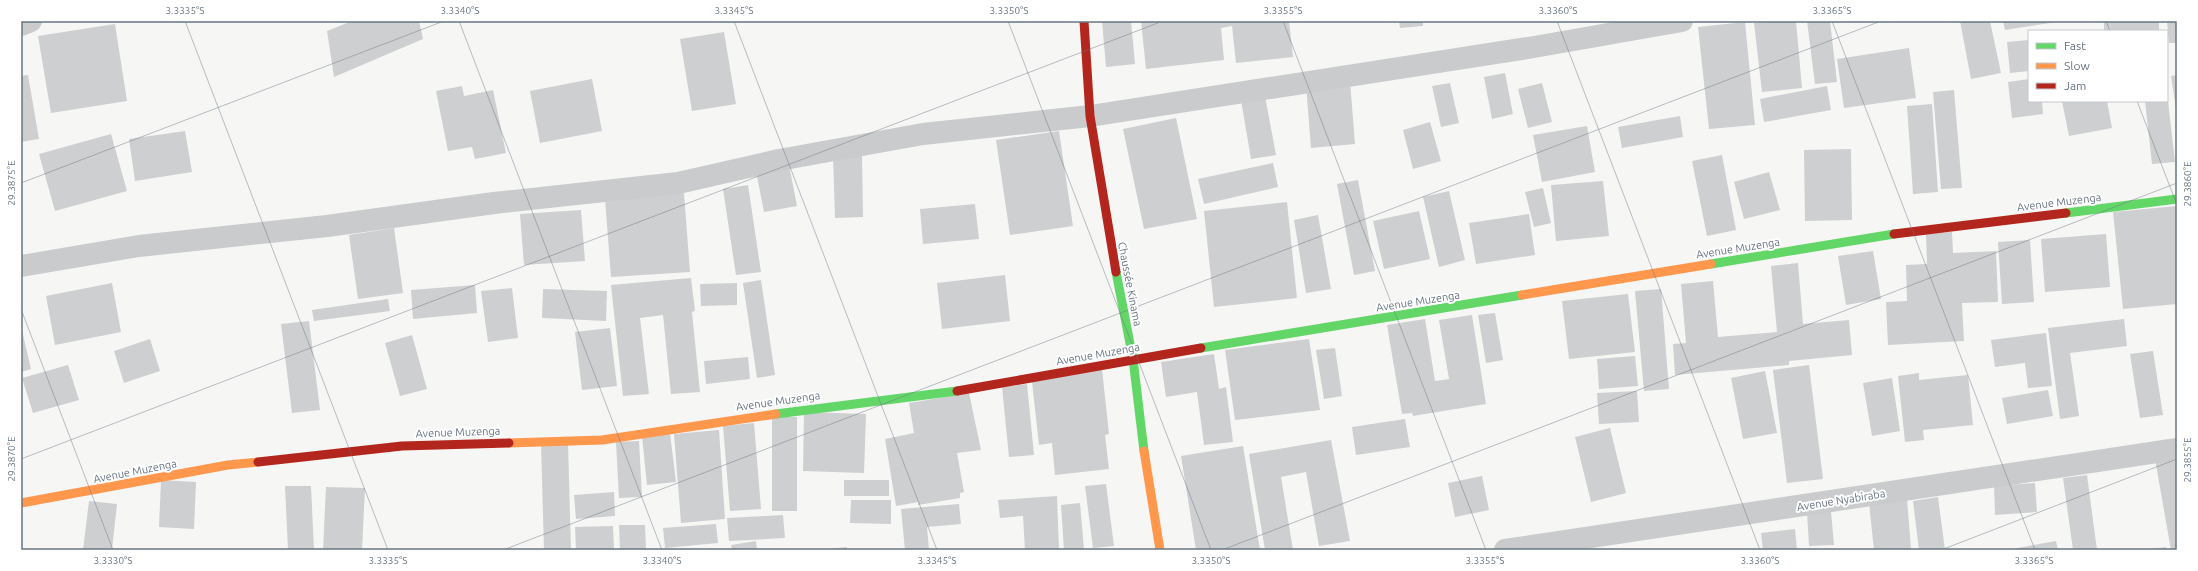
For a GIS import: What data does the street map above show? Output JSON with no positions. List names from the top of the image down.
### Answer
{
  "streets": {
    "street": ["Avenue Muzenga", "Chaussée Kinama", "Avenue Nyabiraba"]
  },
  "crossings": [
    ["Avenue Muzenga", "Chaussée Kinama"]
  ],
  "legend": ["Fast", "Slow", "Jam"],
  "coordinates": [
    "3.3335°S",
    "3.3340°S",
    "3.3345°S",
    "3.3350°S",
    "3.3355°S",
    "3.3360°S",
    "3.3365°S",
    "29.3875°E",
    "29.3860°E",
    "29.3870°E",
    "29.3855°E",
    "3.3330°S"
  ]
}
